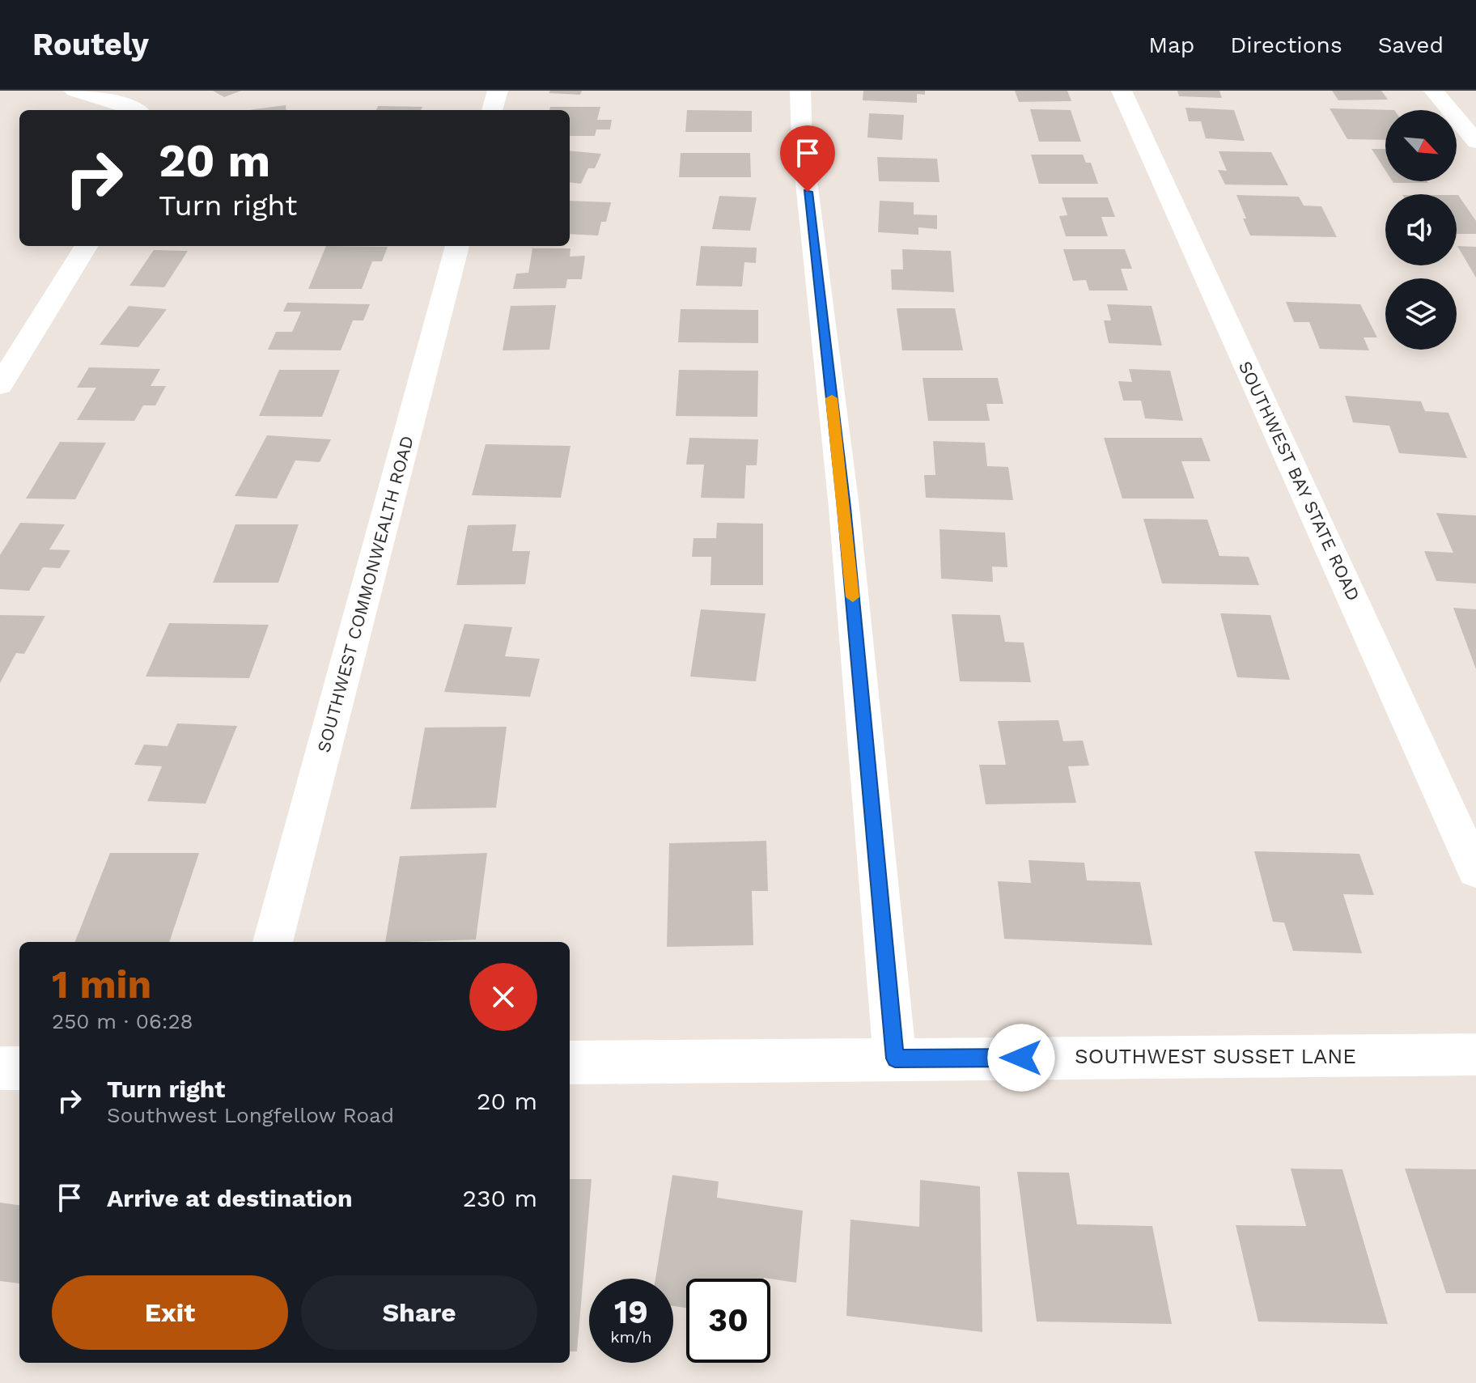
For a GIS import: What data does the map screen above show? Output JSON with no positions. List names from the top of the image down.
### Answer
{
  "streets": {
    "street": ["SOUTHWEST BAY STATE ROAD", "SOUTHWEST COMMONWEALTH ROAD", "SOUTHWEST SUSSET LANE"]
  },
  "north": "bottom right",
  "page": {
    "header": "Routely",
    "nav": ["Map", "Directions", "Saved"],
    "turn": ["20 m", "Turn right"],
    "heading": ["1 min", "250 m · 06:28"],
    "list": [
      {
        "name": "Turn right",
        "note": "Southwest Longfellow Road",
        "value": "20 m"
      },
      {
        "name": "Arrive at destination",
        "value": "230 m"
      }
    ],
    "buttons": ["Exit", "Share"],
    "speed": "19 km/h",
    "limit": "30"
  }
}
